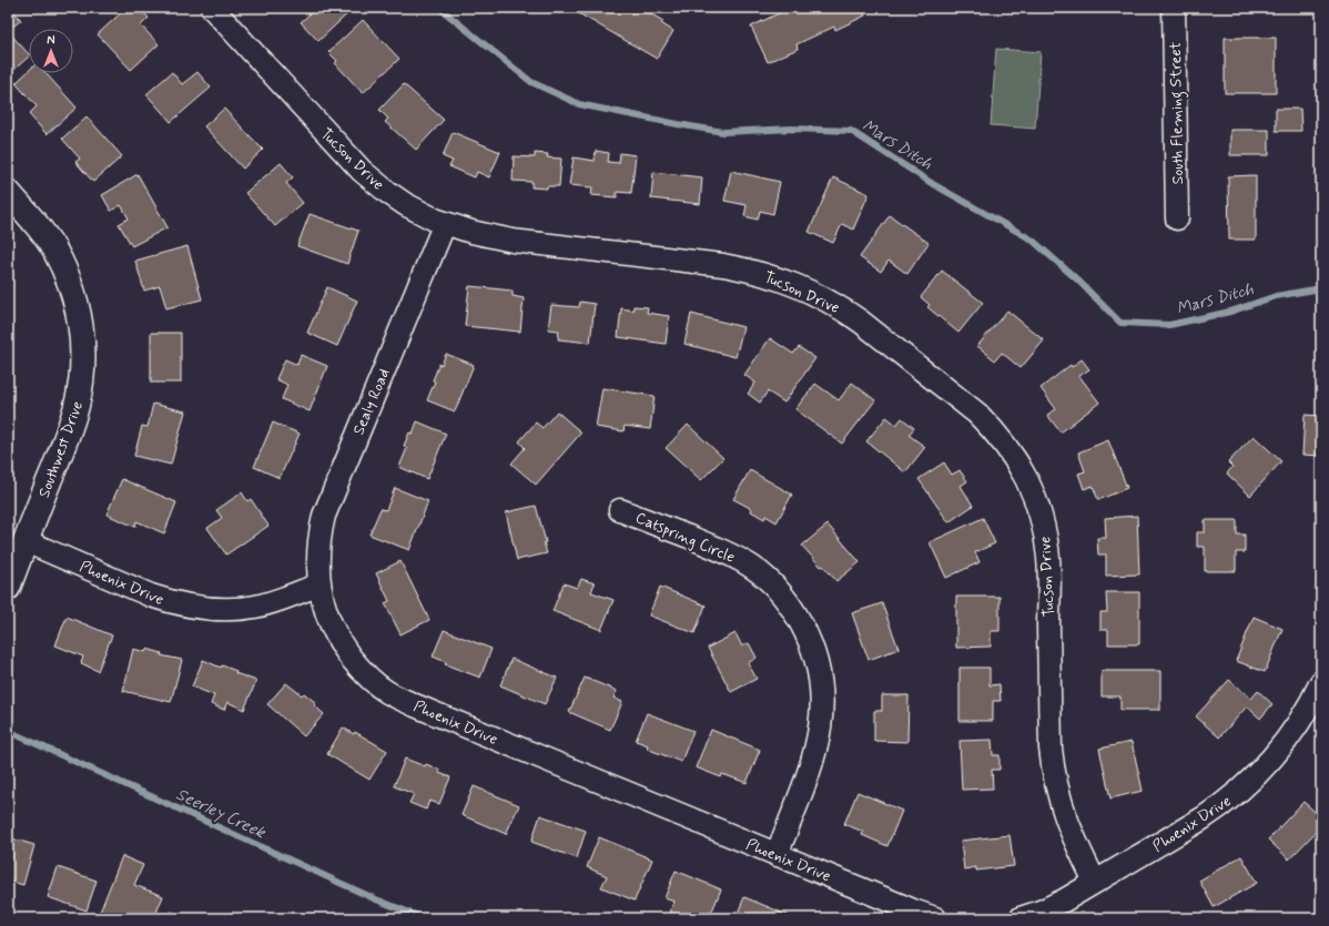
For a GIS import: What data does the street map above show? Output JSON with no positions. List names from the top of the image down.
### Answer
{
  "streets": {
    "street": [
      "South Fleming Street",
      "Tucson Drive",
      "Sealy Road",
      "Southwest Drive",
      "Catspring Circle",
      "Phoenix Drive"
    ]
  },
  "crossings": [
    ["Tucson Drive", "Sealy Road"],
    ["Tucson Drive", "Phoenix Drive"],
    ["Sealy Road", "Phoenix Drive"],
    ["Southwest Drive", "Phoenix Drive"],
    ["Catspring Circle", "Phoenix Drive"]
  ],
  "water": ["Mars Ditch", "Seerley Creek"],
  "north": "top"
}
